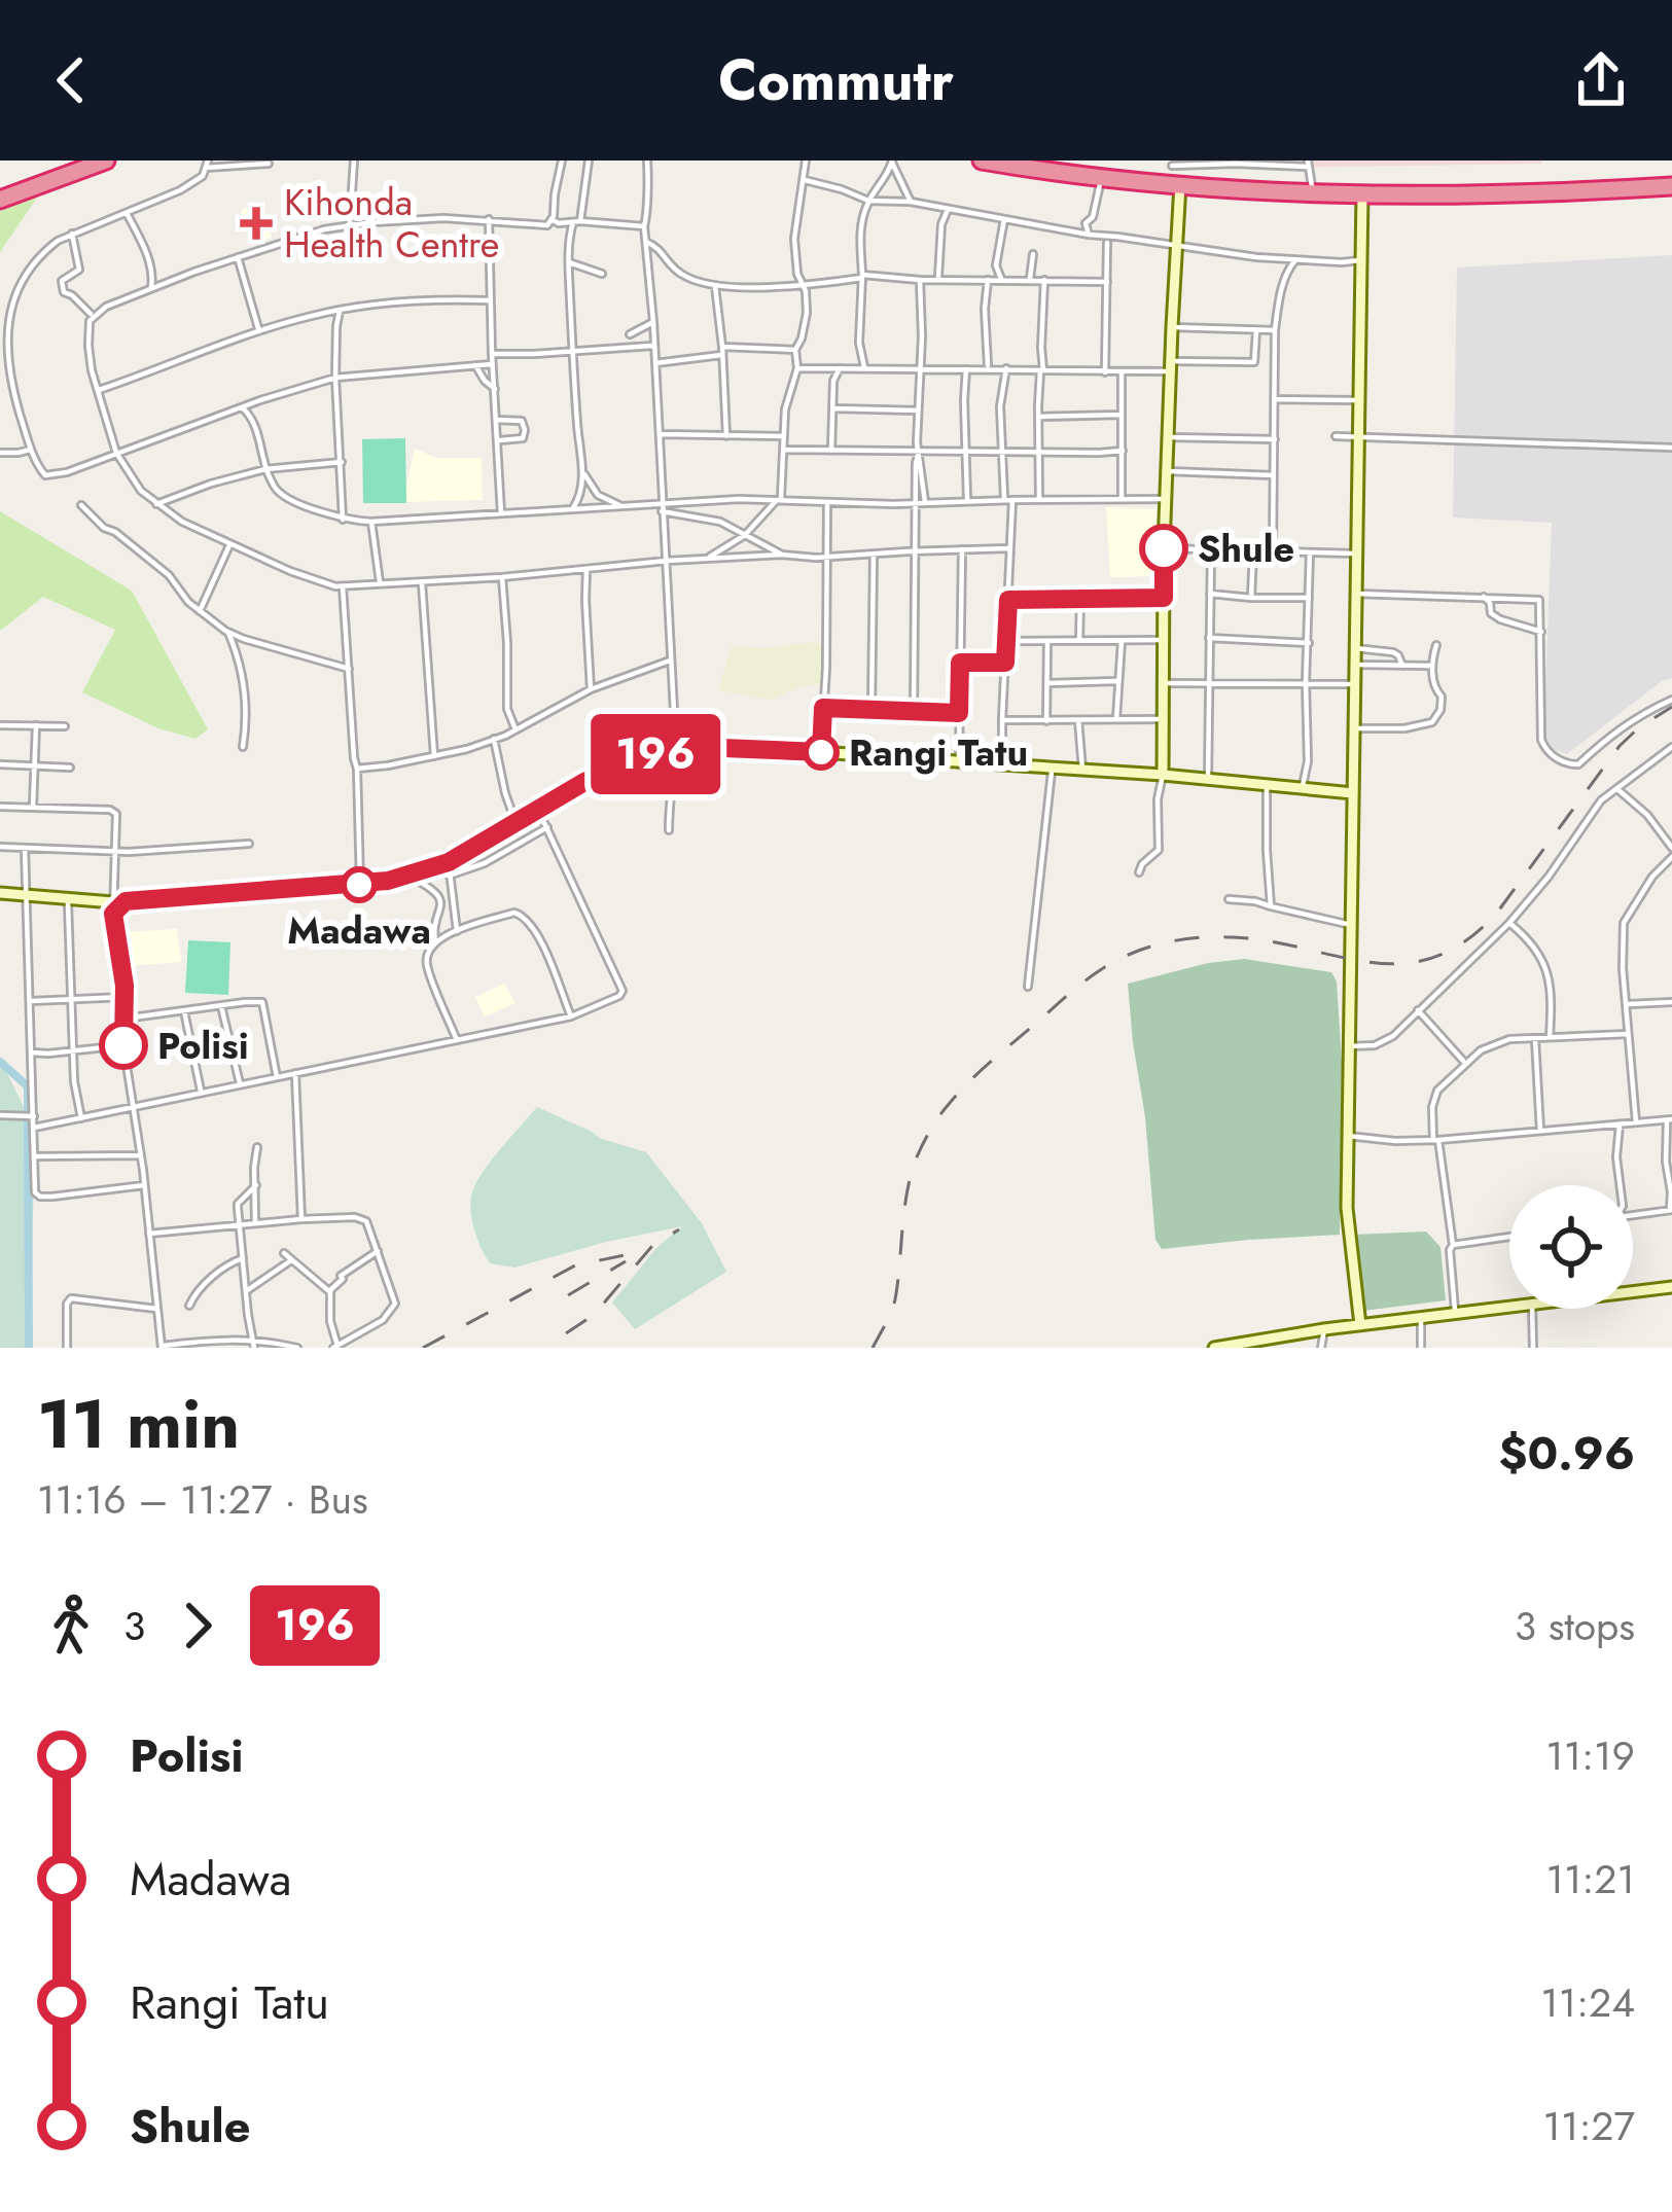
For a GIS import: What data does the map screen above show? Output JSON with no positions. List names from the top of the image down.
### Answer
{
  "places": {
    "health": ["Kihonda Health Centre"],
    "other": [
      "Shule",
      "Rangi Tatu",
      "Madawa",
      "Polisi"
    ]
  },
  "lines": ["bus line 196"],
  "page": {
    "header": "Commutr",
    "on_map": "196",
    "heading": ["11 min", "11:16 – 11:27 · Bus", "$0.96"],
    "legs": ["3", "196", "3 stops"],
    "list": [
      {
        "name": "Polisi",
        "value": "11:19"
      },
      {
        "name": "Madawa",
        "value": "11:21"
      },
      {
        "name": "Rangi Tatu",
        "value": "11:24"
      },
      {
        "name": "Shule",
        "value": "11:27"
      }
    ]
  }
}
